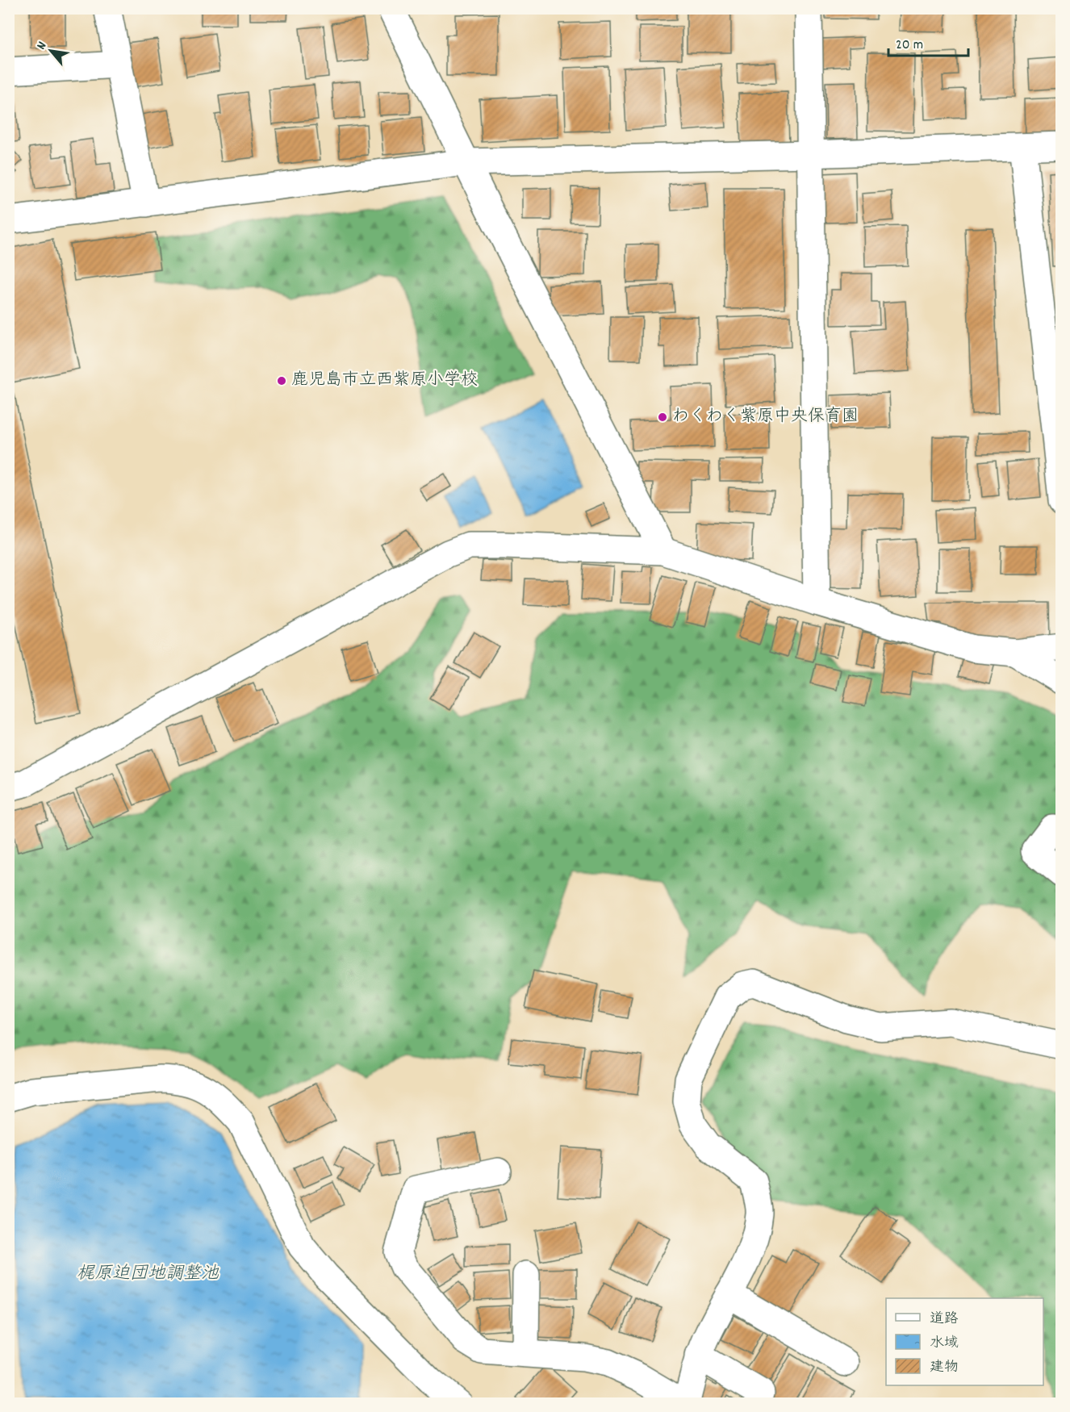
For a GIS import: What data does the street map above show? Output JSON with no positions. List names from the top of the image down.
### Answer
{
  "water": ["梶原迫団地調整池"],
  "places": ["鹿児島市立西紫原小学校", "わくわく紫原中央保育園"],
  "legend": ["道路", "水域", "建物"],
  "scale_bar": "20 m",
  "north": "top left"
}
